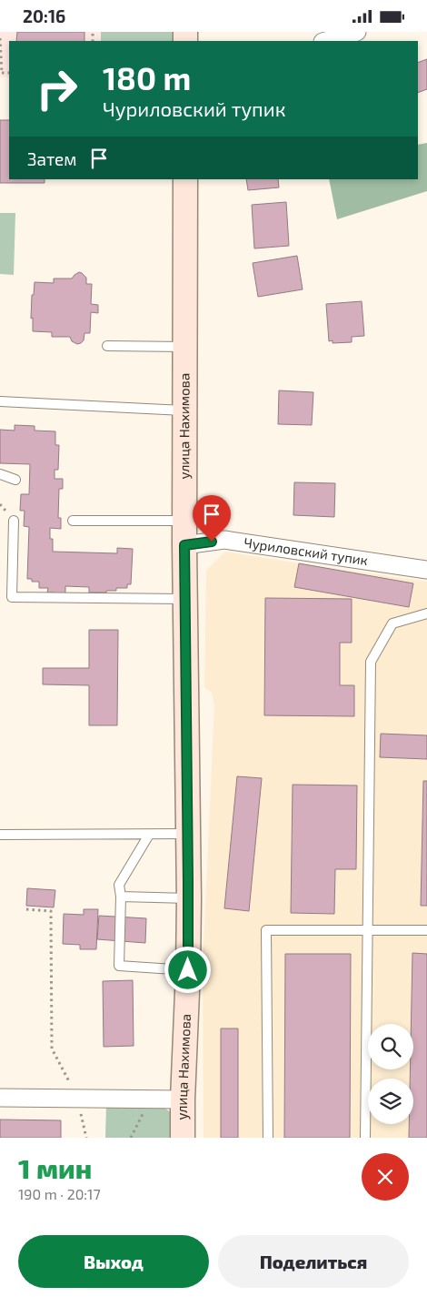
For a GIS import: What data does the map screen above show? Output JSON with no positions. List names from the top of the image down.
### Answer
{
  "streets": {
    "street": ["улица Нахимова", "Чуриловский тупик"]
  },
  "crossings": [
    ["улица Нахимова", "Чуриловский тупик"]
  ],
  "page": {
    "status": "20:16",
    "turn": ["180 m", "Чуриловский тупик"],
    "then": "Затем",
    "heading": ["1 мин", "190 m · 20:17"],
    "buttons": ["Выход", "Поделиться"]
  }
}
